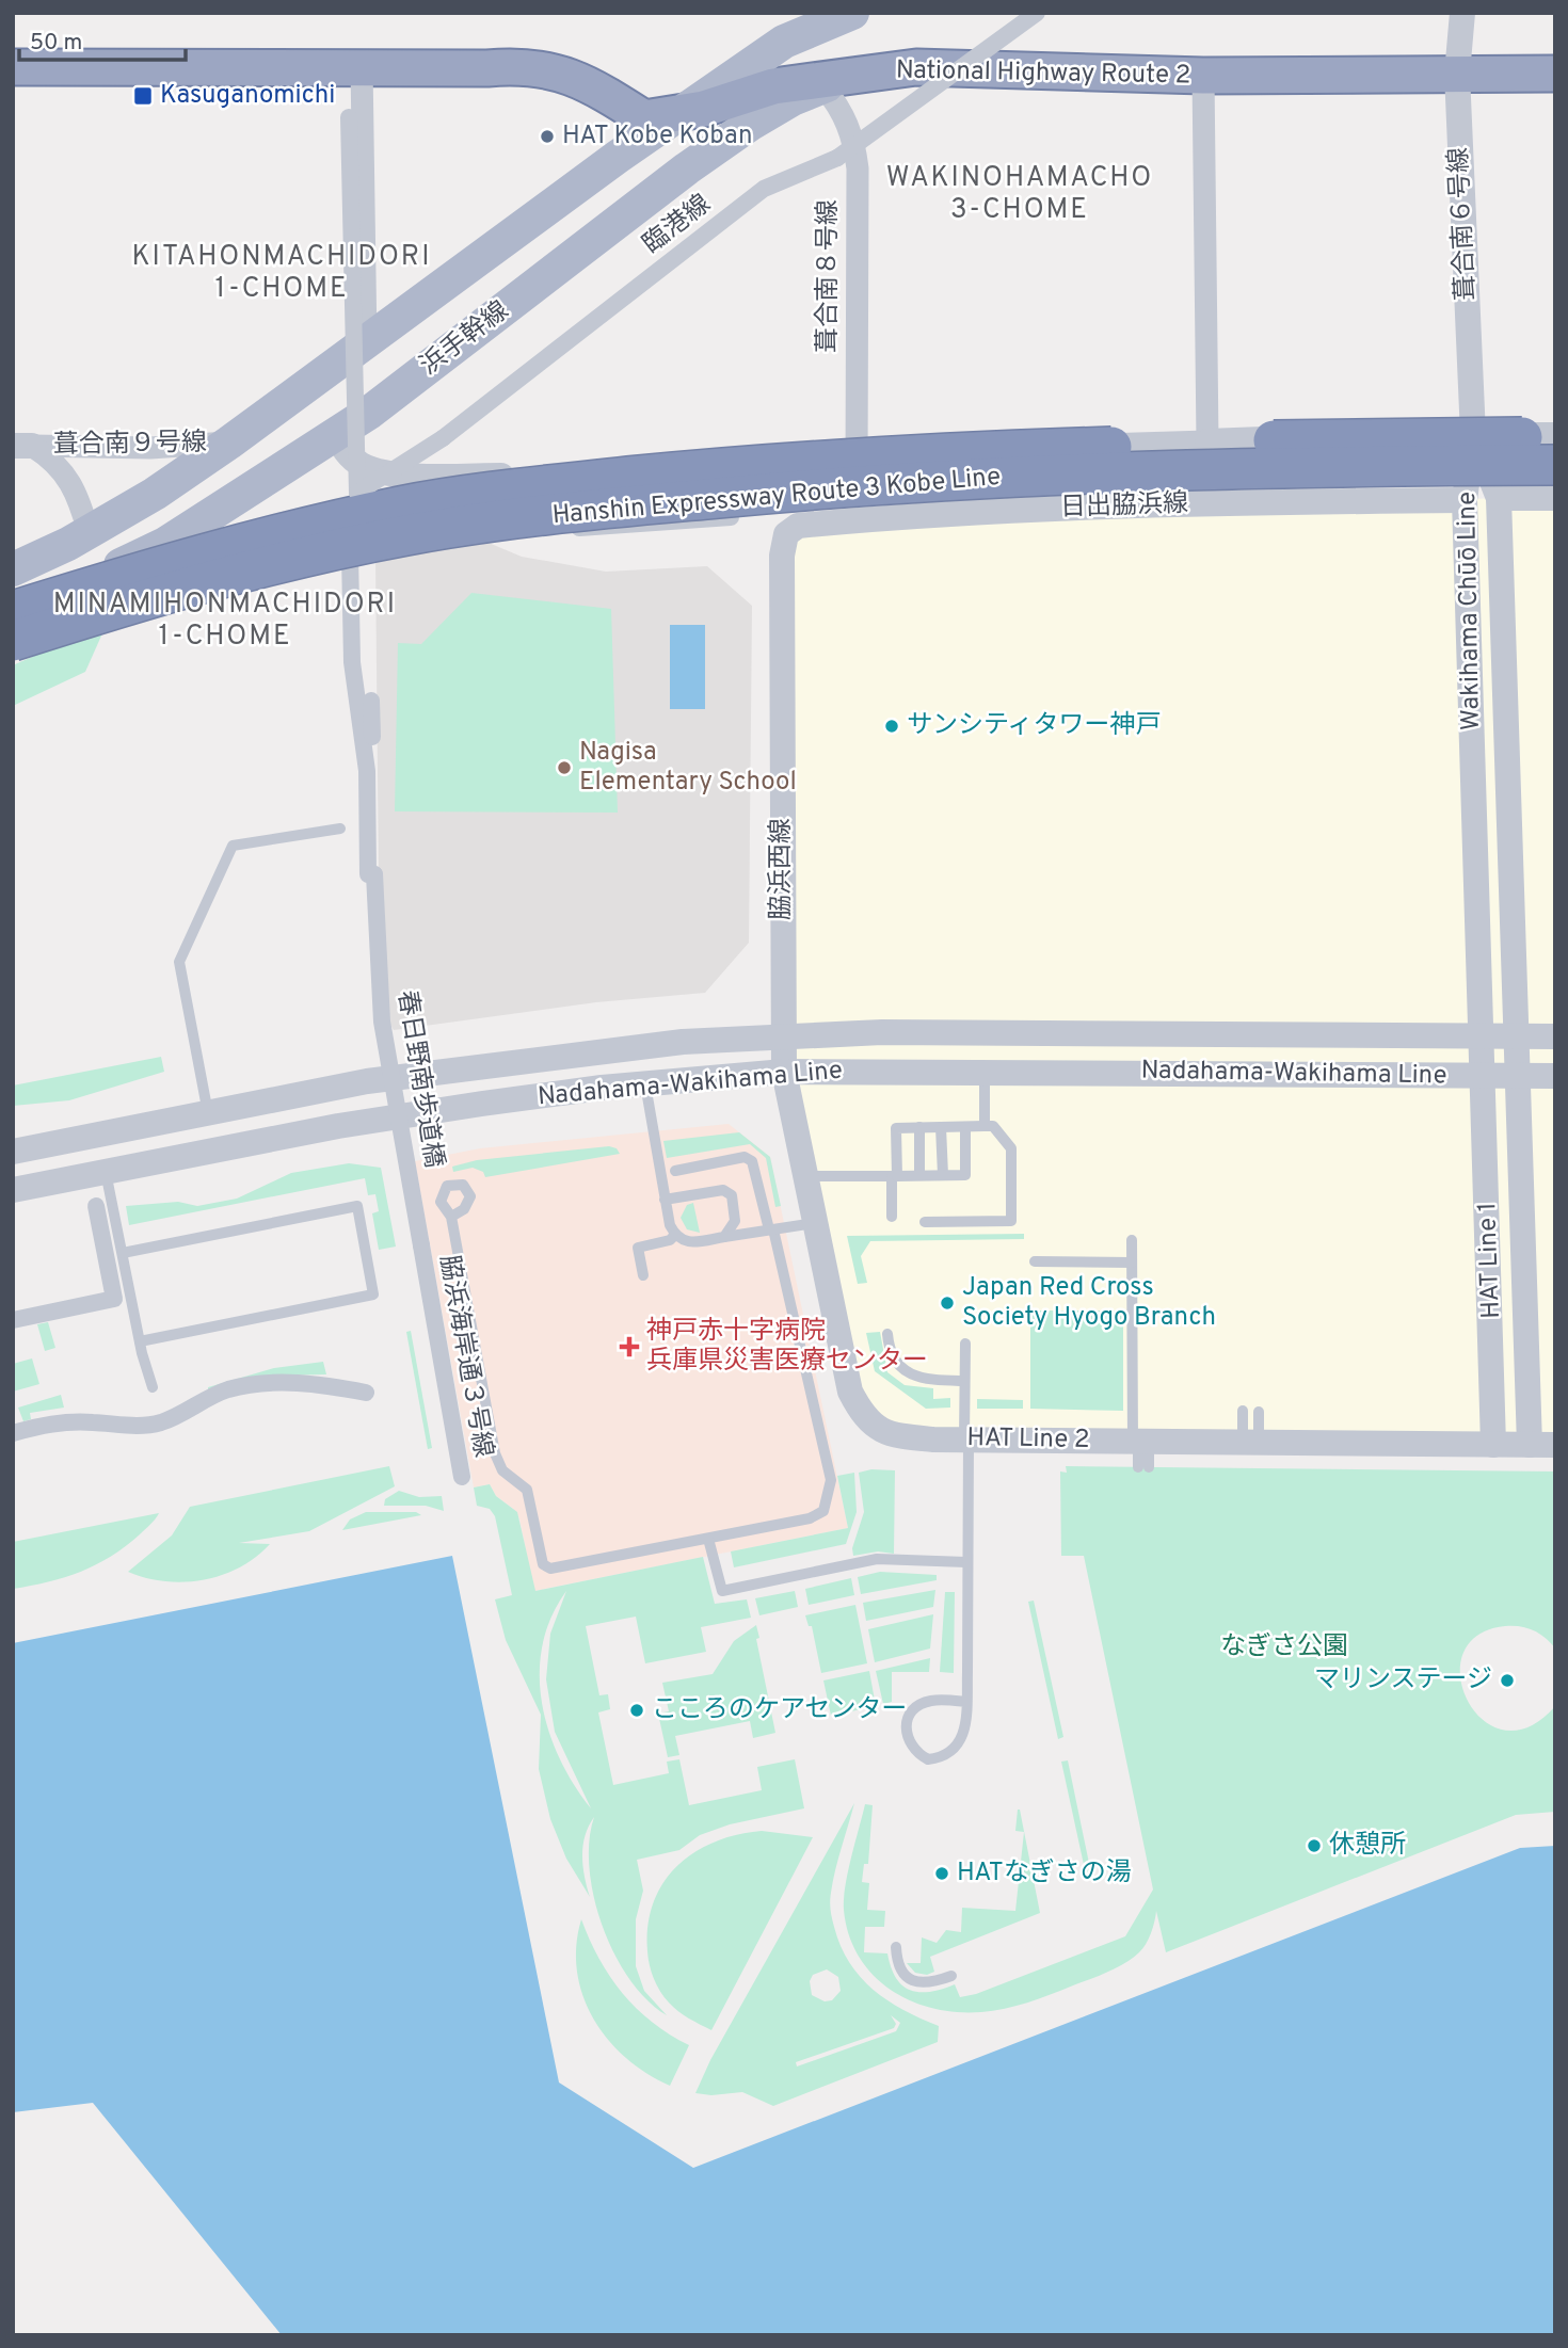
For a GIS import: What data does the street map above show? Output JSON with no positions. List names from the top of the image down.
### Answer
{
  "streets": {
    "highway": ["National Highway Route 2", "Hanshin Expressway Route 3 Kobe Line"],
    "main road": ["浜手幹線"],
    "street": [
      "葺合南６号線",
      "臨港線",
      "葺合南８号線",
      "葺合南９号線",
      "日出脇浜線",
      "Wakihama Chūō Line",
      "脇浜西線",
      "Nadahama-Wakihama Line",
      "春日野南歩道橋",
      "HAT Line 1",
      "脇浜海岸通３号線",
      "HAT Line 2"
    ]
  },
  "crossings": [
    ["National Highway Route 2", "葺合南６号線"],
    ["National Highway Route 2", "浜手幹線"],
    ["葺合南６号線", "Wakihama Chūō Line"],
    ["葺合南８号線", "浜手幹線"],
    ["日出脇浜線", "Wakihama Chūō Line"],
    ["日出脇浜線", "脇浜西線"],
    ["Wakihama Chūō Line", "Nadahama-Wakihama Line"],
    ["Wakihama Chūō Line", "HAT Line 1"],
    ["脇浜西線", "Nadahama-Wakihama Line"],
    ["脇浜西線", "HAT Line 2"],
    ["Nadahama-Wakihama Line", "HAT Line 1"],
    ["Nadahama-Wakihama Line", "HAT Line 2"],
    ["春日野南歩道橋", "脇浜海岸通３号線"],
    ["HAT Line 1", "HAT Line 2"]
  ],
  "districts": ["WAKINOHAMACHO 3-CHOME", "KITAHONMACHIDORI 1-CHOME", "MINAMIHONMACHIDORI 1-CHOME"],
  "parks": ["なぎさ公園"],
  "places": {
    "transit": ["Kasuganomichi"],
    "other": [
      "HAT Kobe Koban",
      "サンシティタワー神戸",
      "Nagisa Elementary School",
      "Japan Red Cross Society Hyogo Branch",
      "マリンステージ",
      "こころのケアセンター",
      "休憩所",
      "HATなぎさの湯"
    ],
    "health": ["神戸赤十字病院 兵庫県災害医療センター"]
  },
  "scale_bar": "50 m"
}
